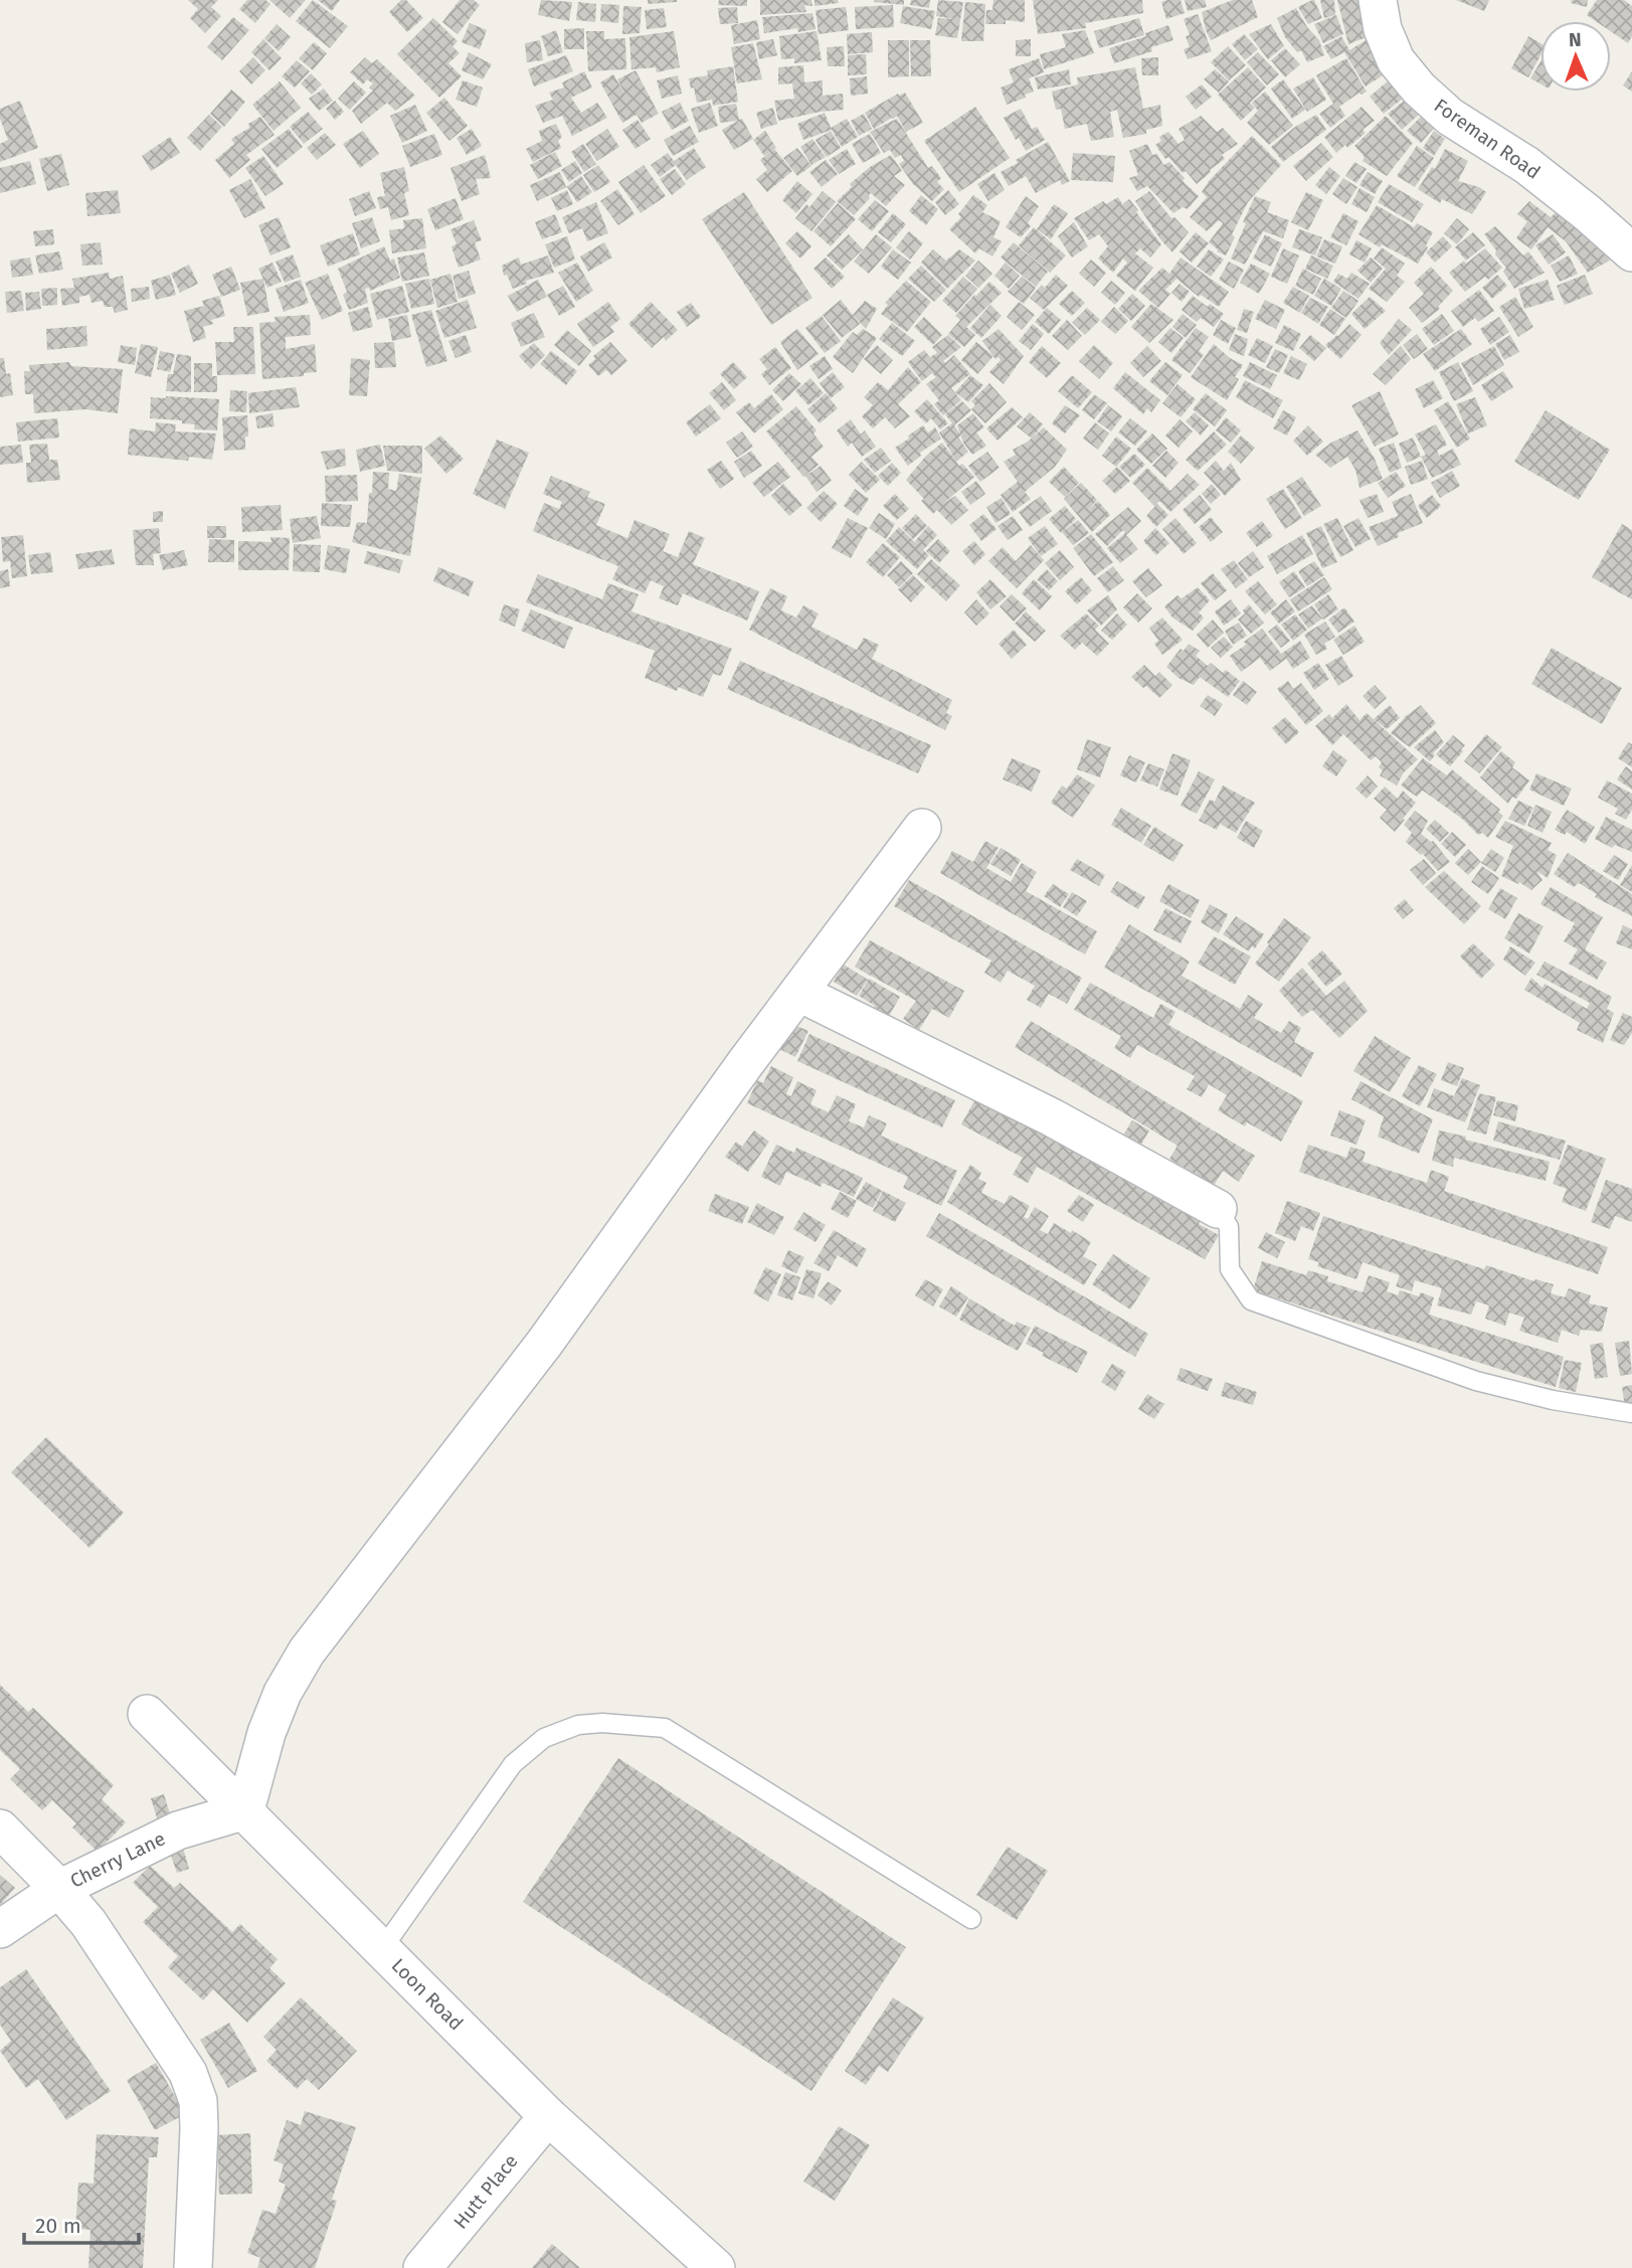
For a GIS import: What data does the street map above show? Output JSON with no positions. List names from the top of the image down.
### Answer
{
  "streets": {
    "street": [
      "Foreman Road",
      "Cherry Lane",
      "Loon Road",
      "Hutt Place"
    ]
  },
  "crossings": [
    ["Cherry Lane", "Loon Road"],
    ["Loon Road", "Hutt Place"]
  ],
  "scale_bar": "20 m",
  "north": "top"
}
